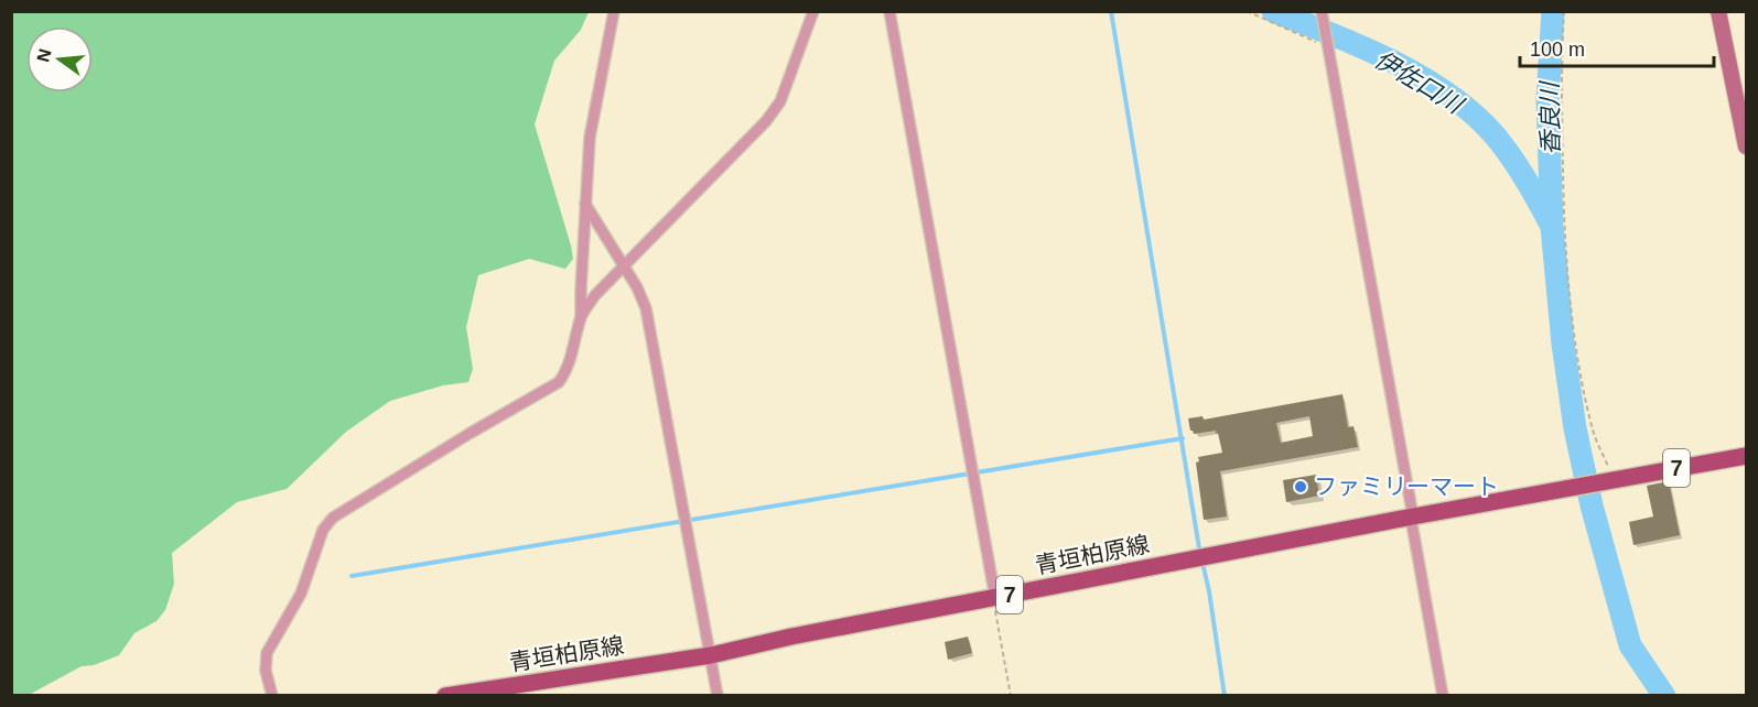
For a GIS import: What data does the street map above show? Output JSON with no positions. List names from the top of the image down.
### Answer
{
  "streets": {
    "main road": ["7", "青垣柏原線"]
  },
  "water": ["伊佐口川", "香良川"],
  "places": ["ファミリーマート"],
  "scale_bar": "100 m",
  "north": "left"
}
